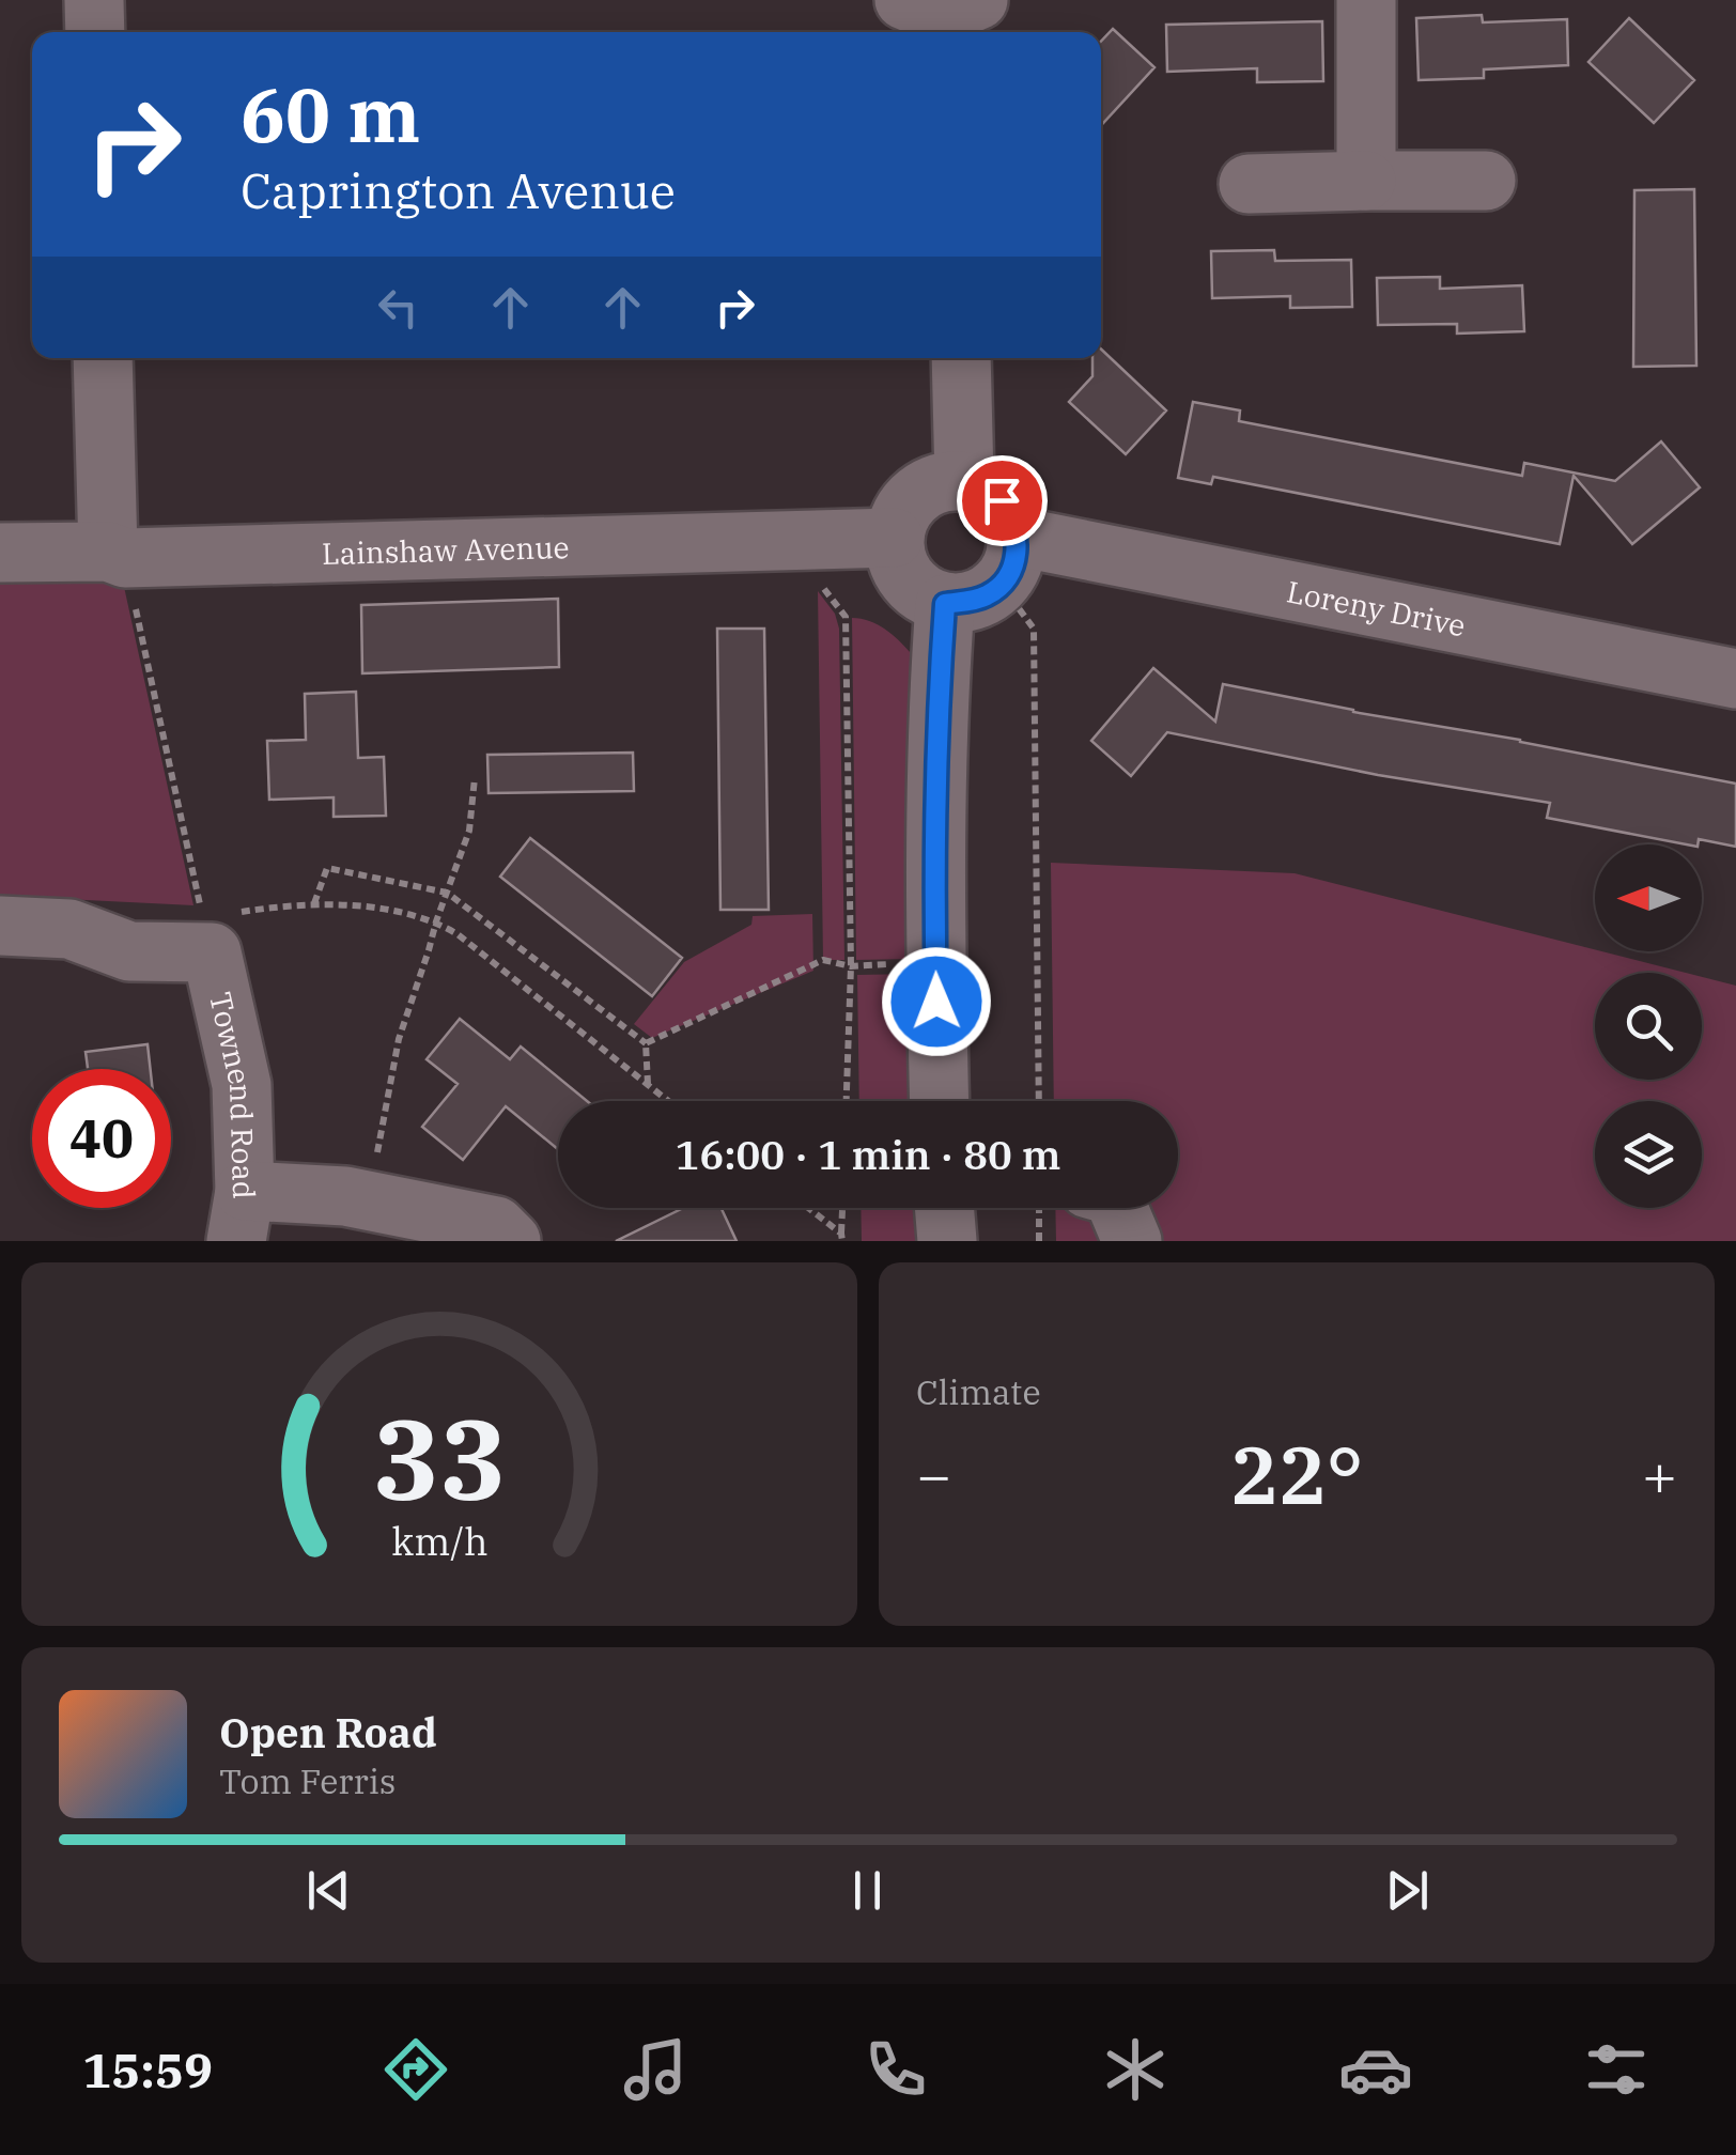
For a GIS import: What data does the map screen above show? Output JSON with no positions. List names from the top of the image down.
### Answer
{
  "streets": {
    "street": ["Lainshaw Avenue", "Loreny Drive", "Townend Road"]
  },
  "crossings": [
    ["Lainshaw Avenue", "Loreny Drive"]
  ],
  "north": "left",
  "page": {
    "turn": ["60 m", "Caprington Avenue"],
    "limit": "40",
    "trip": "16:00 · 1 min · 80 m",
    "tile": "Climate",
    "heat": ["−", "22°", "+"],
    "song": ["Open Road", "Tom Ferris"],
    "tabs": "15:59",
    "gauge": ["33", "km/h"]
  }
}
